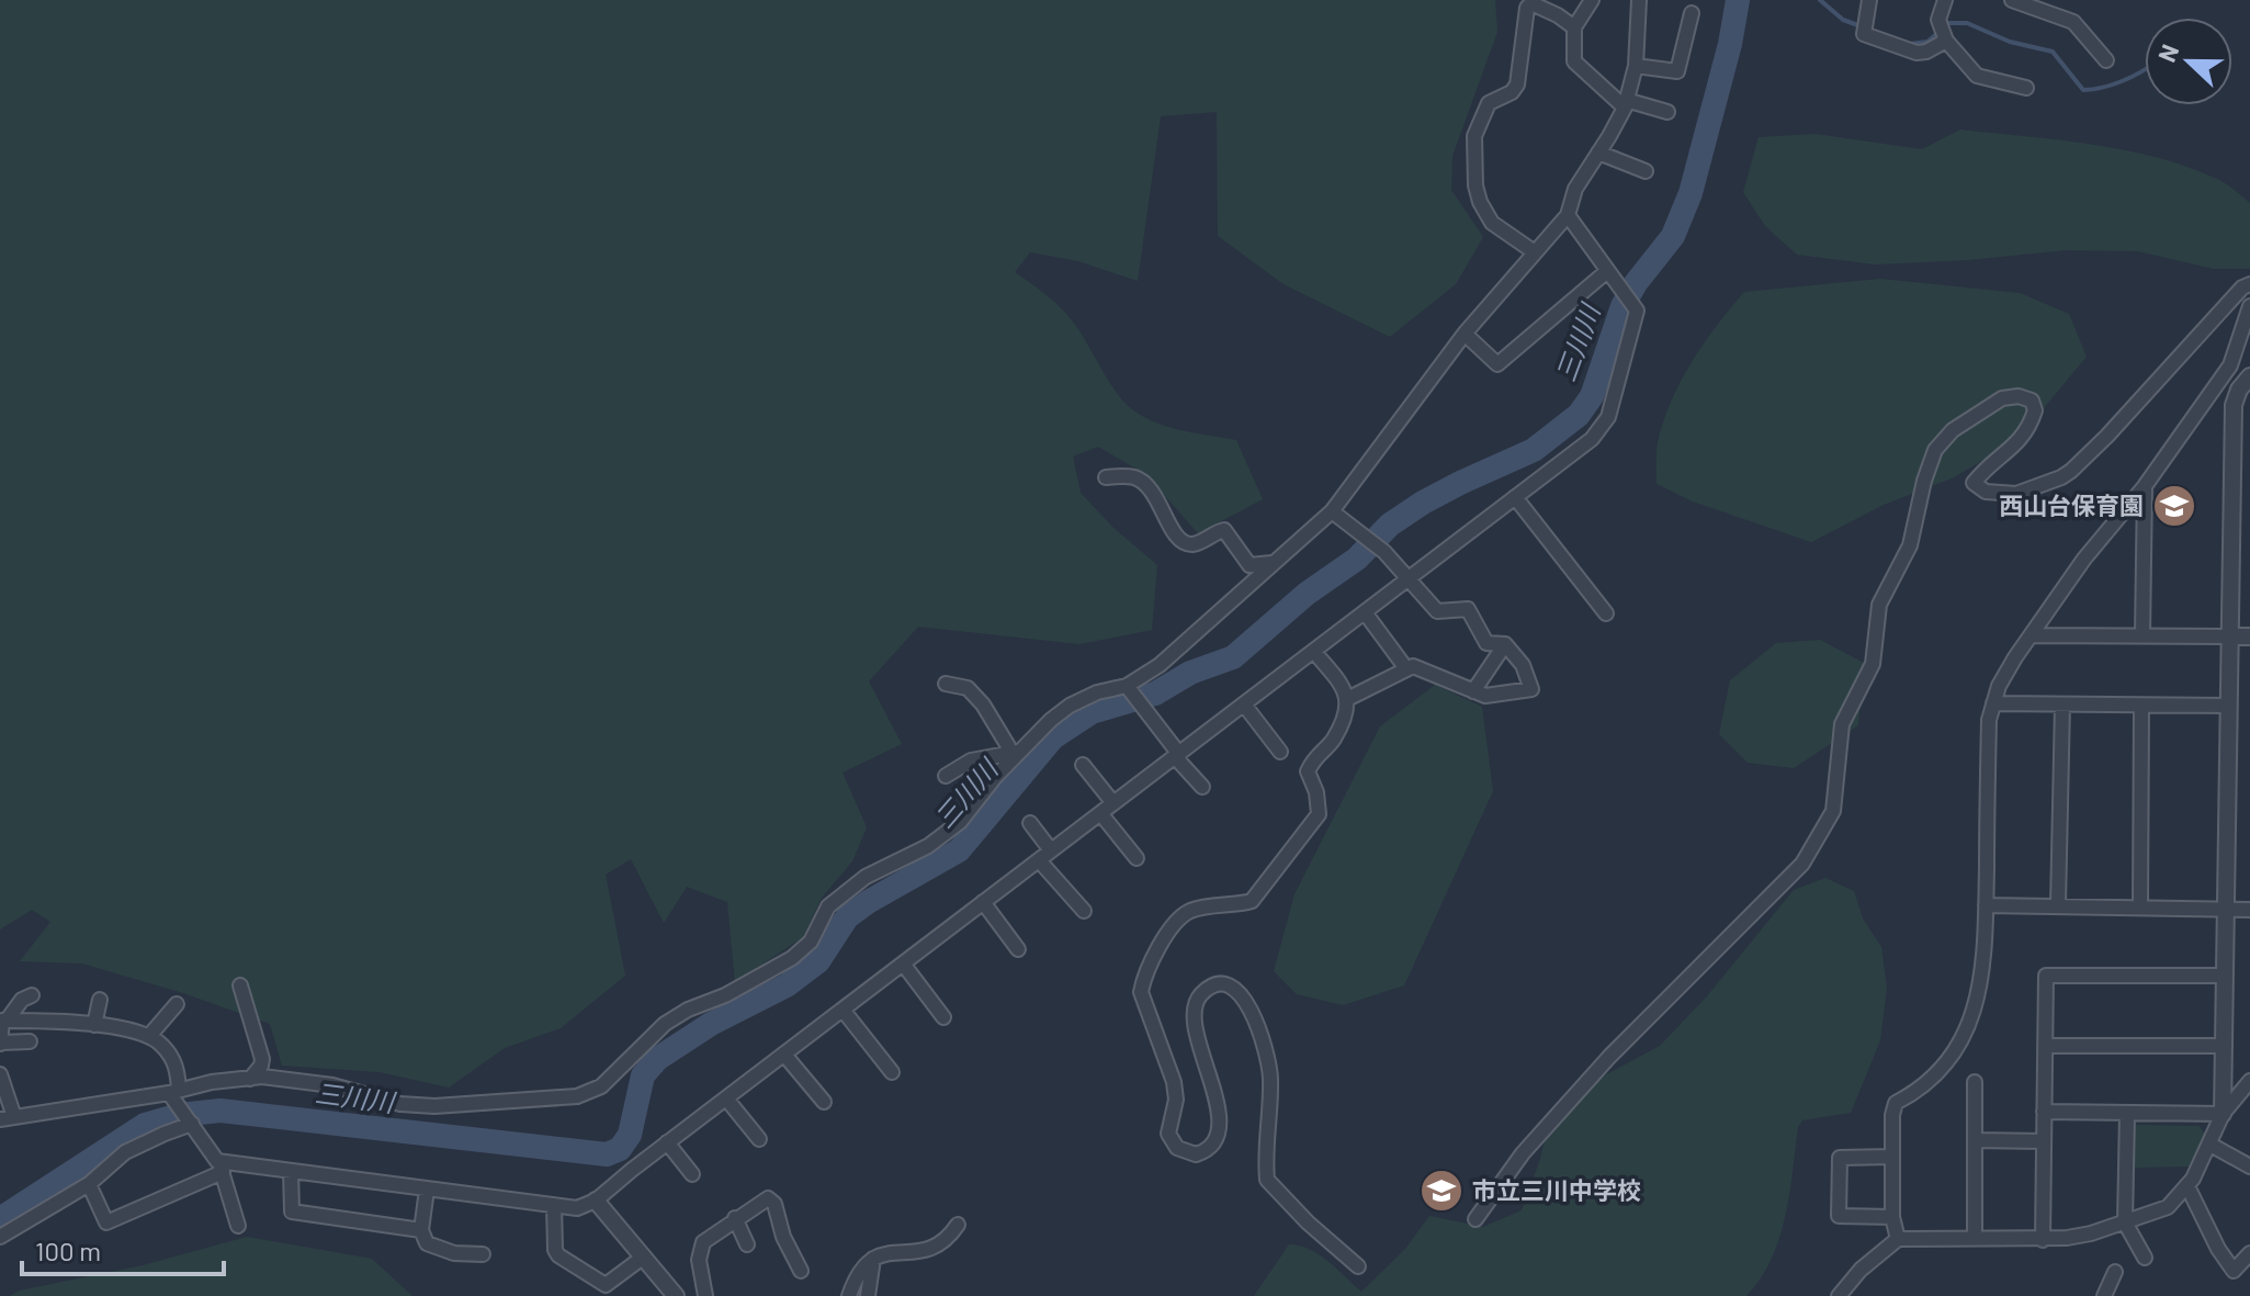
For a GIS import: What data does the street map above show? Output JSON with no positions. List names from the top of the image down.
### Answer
{
  "water": ["三川川"],
  "places": {
    "school or university": ["西山台保育園", "市立三川中学校"]
  },
  "scale_bar": "100 m",
  "north": "left"
}
